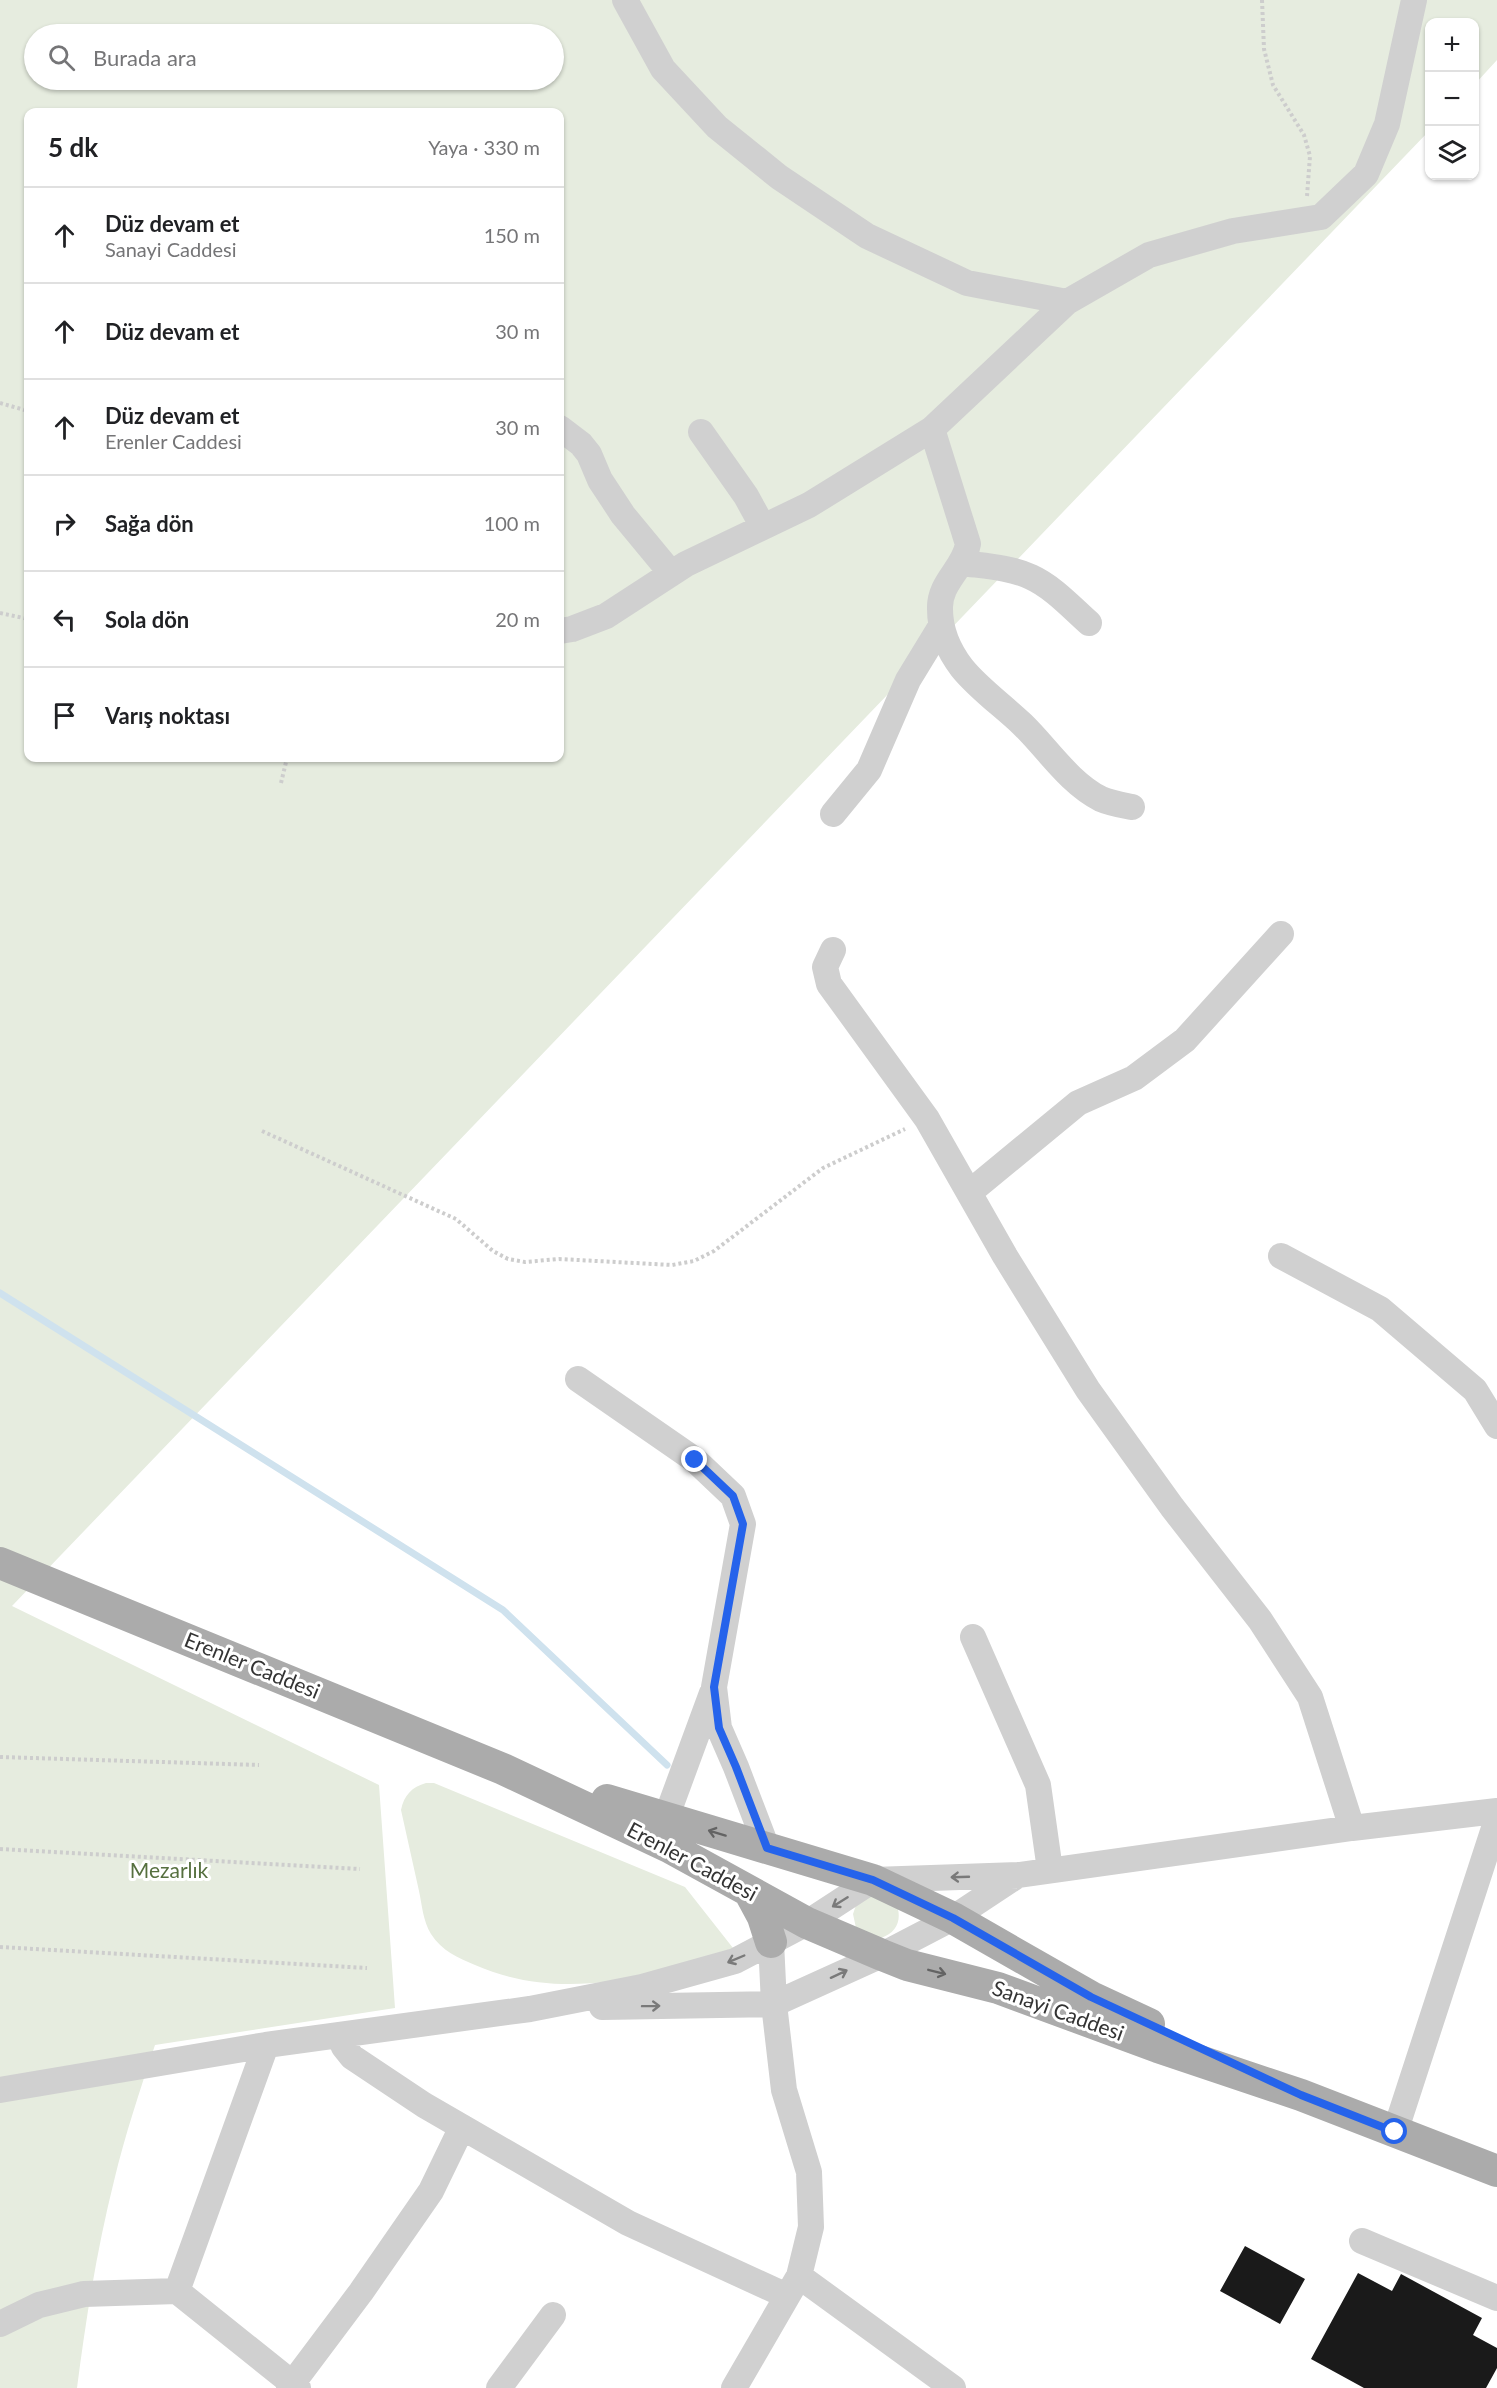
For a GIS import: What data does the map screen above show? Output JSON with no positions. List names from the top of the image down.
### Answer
{
  "streets": {
    "main road": ["Erenler Caddesi", "Sanayi Caddesi"]
  },
  "crossings": [
    ["Erenler Caddesi", "Sanayi Caddesi"]
  ],
  "parks": ["Mezarlık"],
  "page": {
    "map_buttons": ["+", "−"],
    "search": "Burada ara",
    "heading": ["5 dk", "Yaya · 330 m"],
    "list": [
      ["Düz devam et", "Sanayi Caddesi", "150 m"],
      ["Düz devam et", "30 m"],
      ["Düz devam et", "Erenler Caddesi", "30 m"],
      ["Sağa dön", "100 m"],
      ["Sola dön", "20 m"],
      "Varış noktası"
    ]
  }
}
